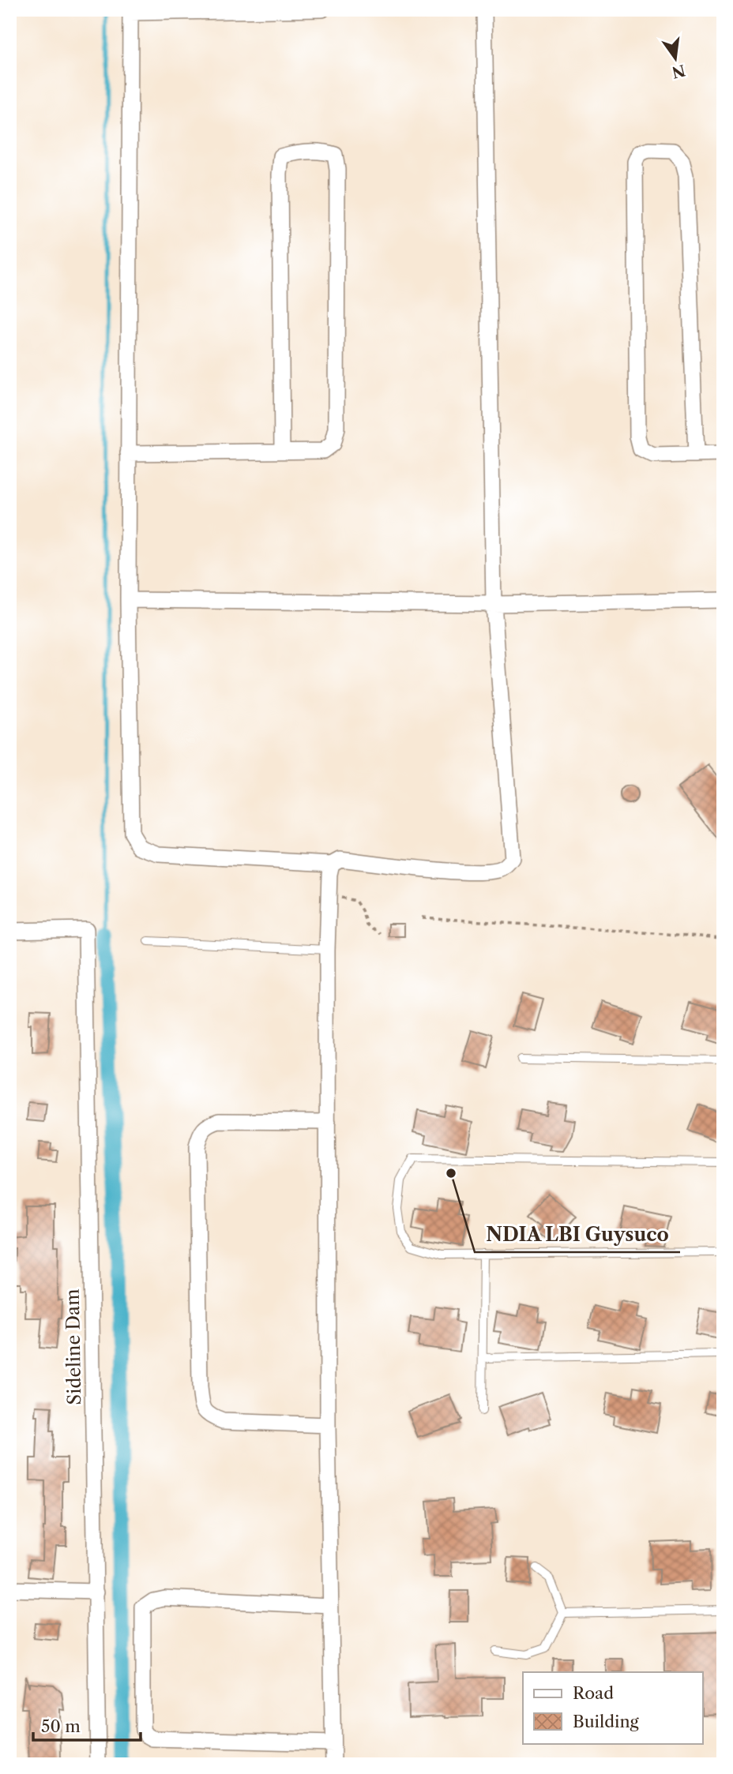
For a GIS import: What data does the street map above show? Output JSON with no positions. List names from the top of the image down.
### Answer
{
  "streets": {
    "street": ["Sideline Dam"]
  },
  "places": ["NDIA LBI Guysuco"],
  "legend": ["Road", "Building"],
  "scale_bar": "50 m",
  "north": "bottom"
}
